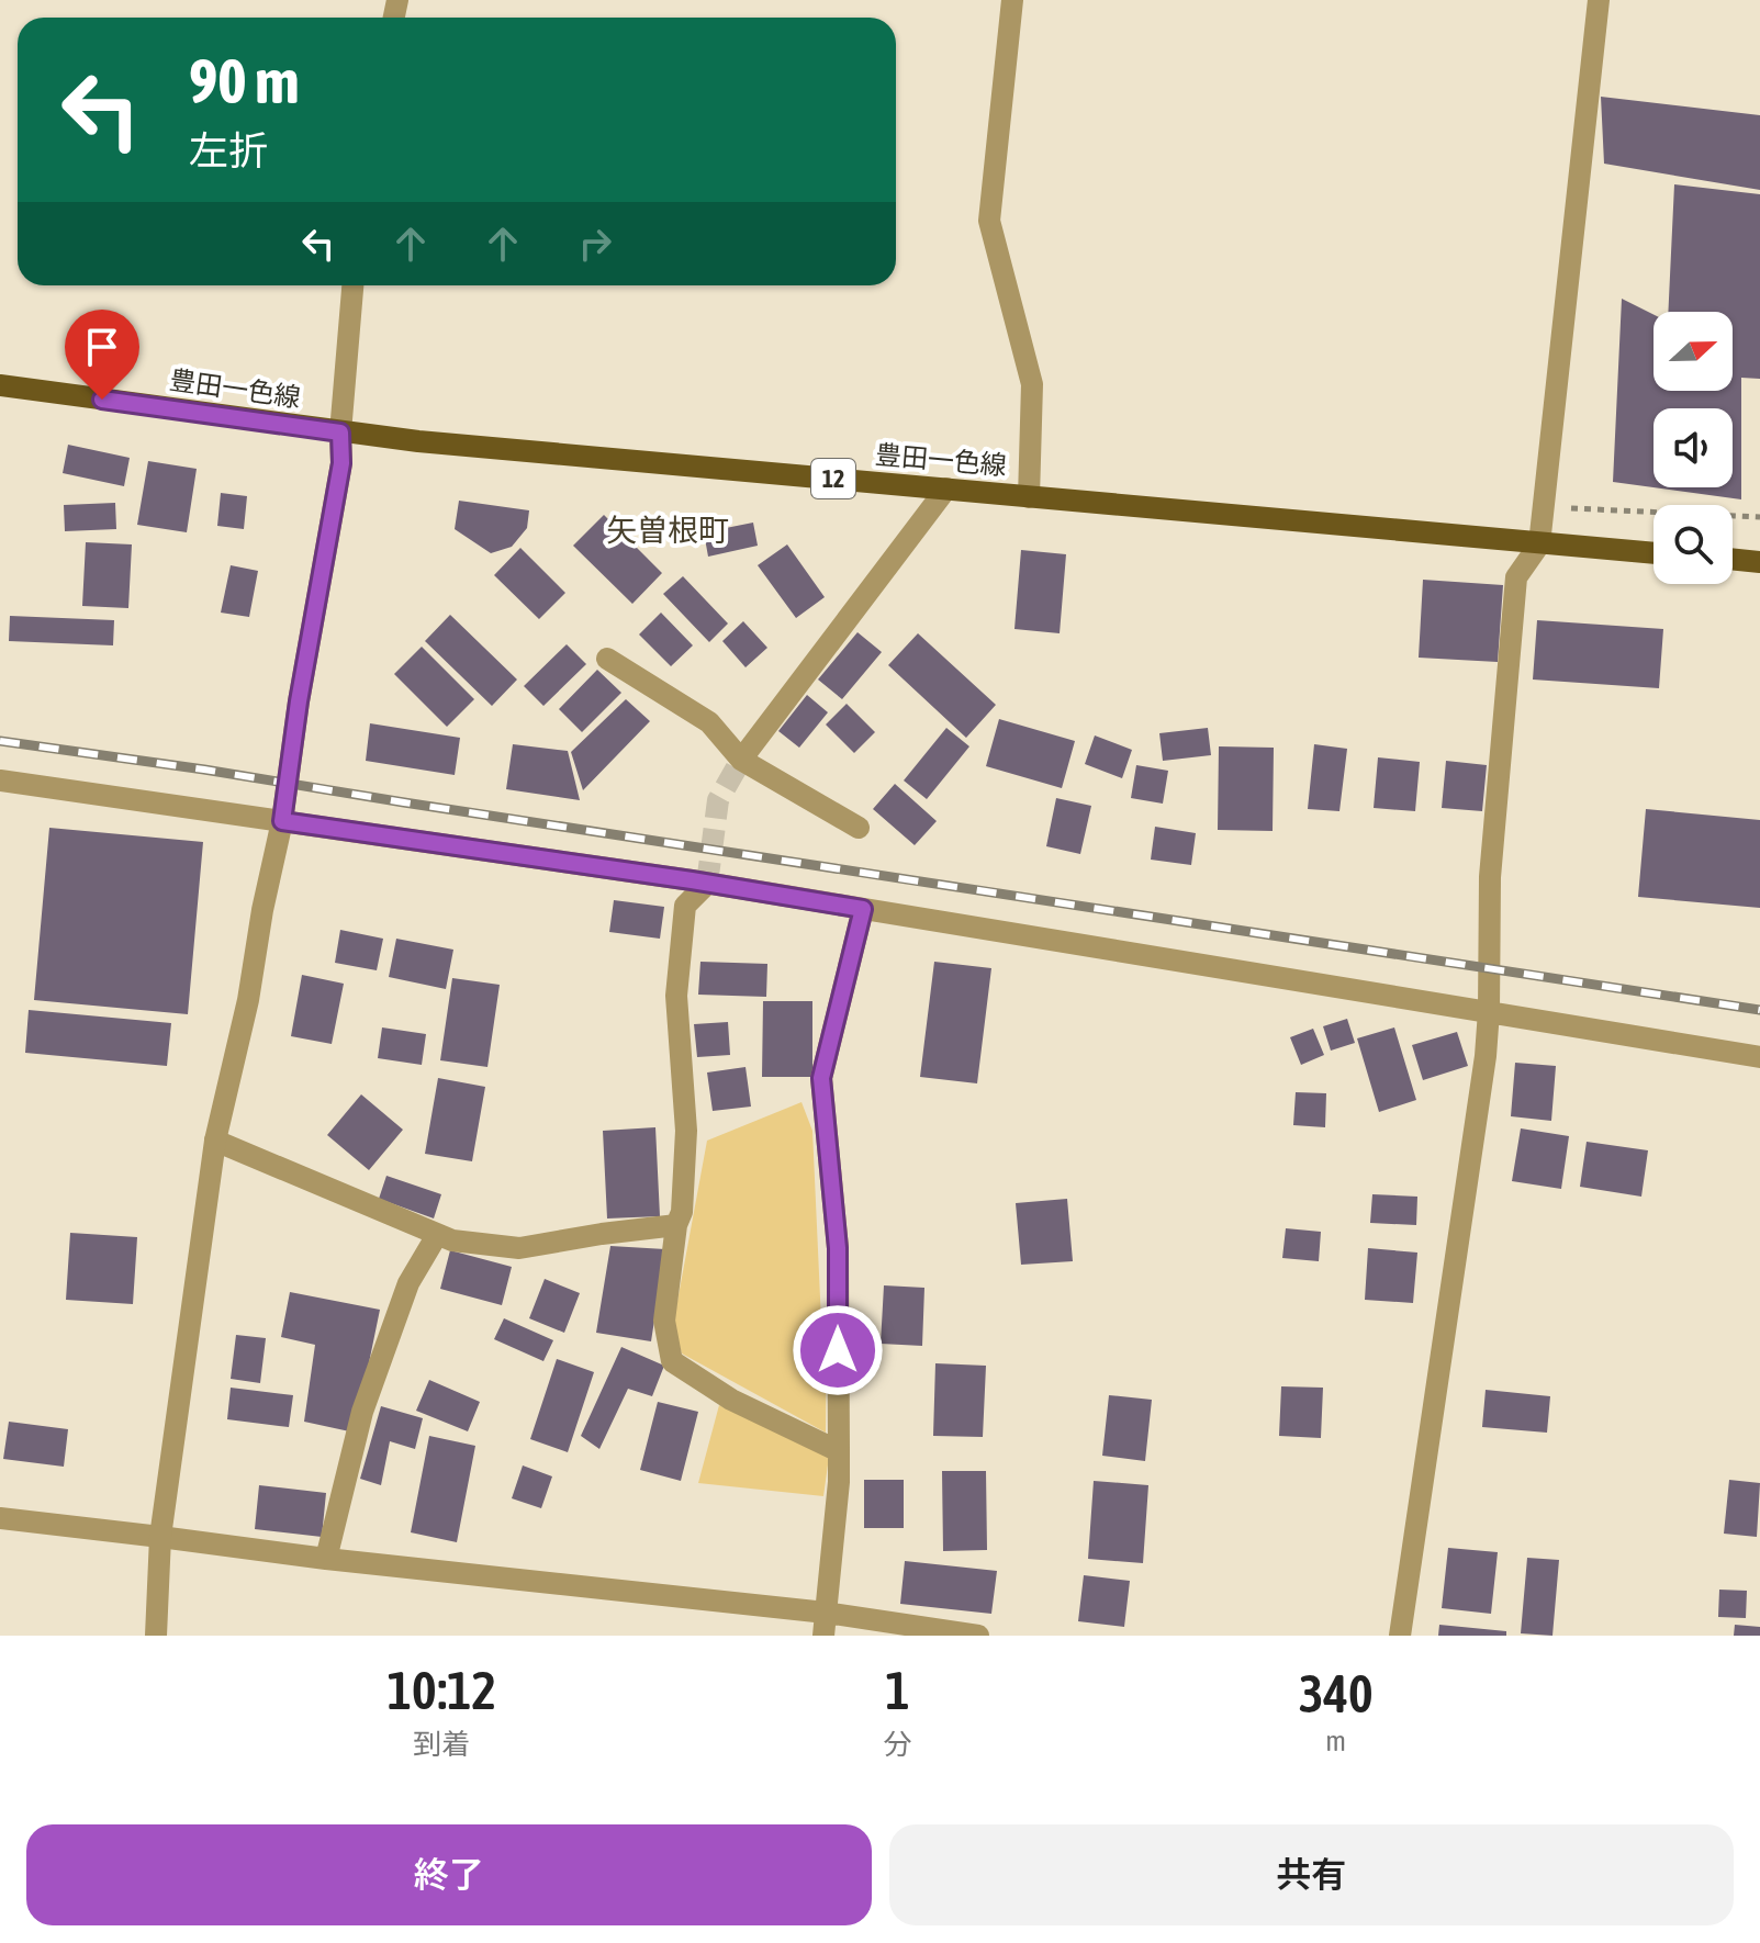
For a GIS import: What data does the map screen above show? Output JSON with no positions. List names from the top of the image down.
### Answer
{
  "streets": {
    "main road": ["豊田一色線", "12"]
  },
  "districts": ["矢曽根町"],
  "north": "right",
  "page": {
    "turn": ["90 m", "左折"],
    "eta": [
      "10:12",
      "到着",
      "1",
      "分",
      "340",
      "m"
    ],
    "buttons": ["終了", "共有"]
  }
}
